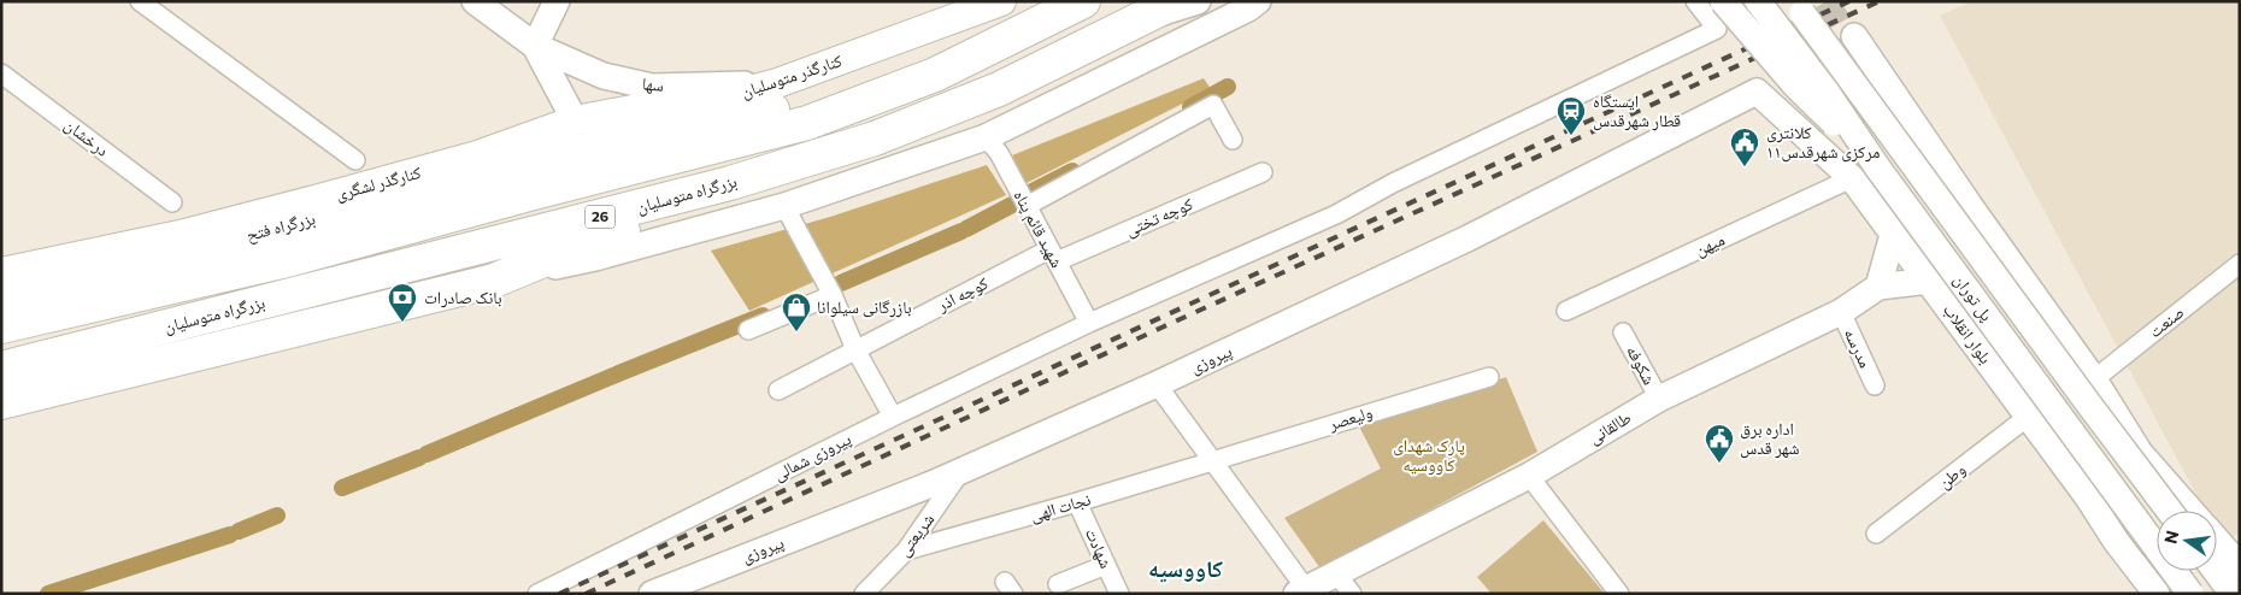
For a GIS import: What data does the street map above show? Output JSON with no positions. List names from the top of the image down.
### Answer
{
  "streets": {
    "highway": ["بزرگراه متوسلیان", "26", "بزرگراه فتح"],
    "main road": ["کنارگذر متوسلیان", "کنارگذر لشگری"],
    "street": [
      "سها",
      "درخشان",
      "کوچه تختی",
      "شهید قائم پناه",
      "میهن",
      "کوچه اذر",
      "پل توران",
      "صنعت",
      "بلوار انقلاب",
      "مدرسه",
      "پیروزی",
      "شکوفه",
      "ولیعصر",
      "طالقانی",
      "پیروزی شمالی",
      "وطن",
      "نجات الهی",
      "شریعتی",
      "شهادت"
    ]
  },
  "crossings": [
    ["کنارگذر متوسلیان", "سها"],
    ["کنارگذر متوسلیان", "کنارگذر لشگری"],
    ["سها", "کنارگذر لشگری"],
    ["کوچه تختی", "شهید قائم پناه"],
    ["کوچه تختی", "کوچه اذر"],
    ["شهید قائم پناه", "کوچه اذر"],
    ["شهید قائم پناه", "پیروزی شمالی"],
    ["میهن", "بلوار انقلاب"],
    ["بلوار انقلاب", "پیروزی"],
    ["بلوار انقلاب", "طالقانی"],
    ["بلوار انقلاب", "وطن"],
    ["مدرسه", "طالقانی"],
    ["پیروزی", "شریعتی"],
    ["شکوفه", "طالقانی"],
    ["ولیعصر", "نجات الهی"],
    ["نجات الهی", "شریعتی"],
    ["نجات الهی", "شهادت"]
  ],
  "districts": ["کاووسیه"],
  "parks": ["پارک شهدای کاووسیه"],
  "places": {
    "station": ["ایستگاه قطار شهرقدس"],
    "public building": ["کلانتری ۱۱مرکزی شهرقدس", "اداره برق شهر قدس"],
    "bank": ["بانک صادرات"],
    "shop": ["بازرگانی سیلوانا"]
  },
  "north": "left"
}
